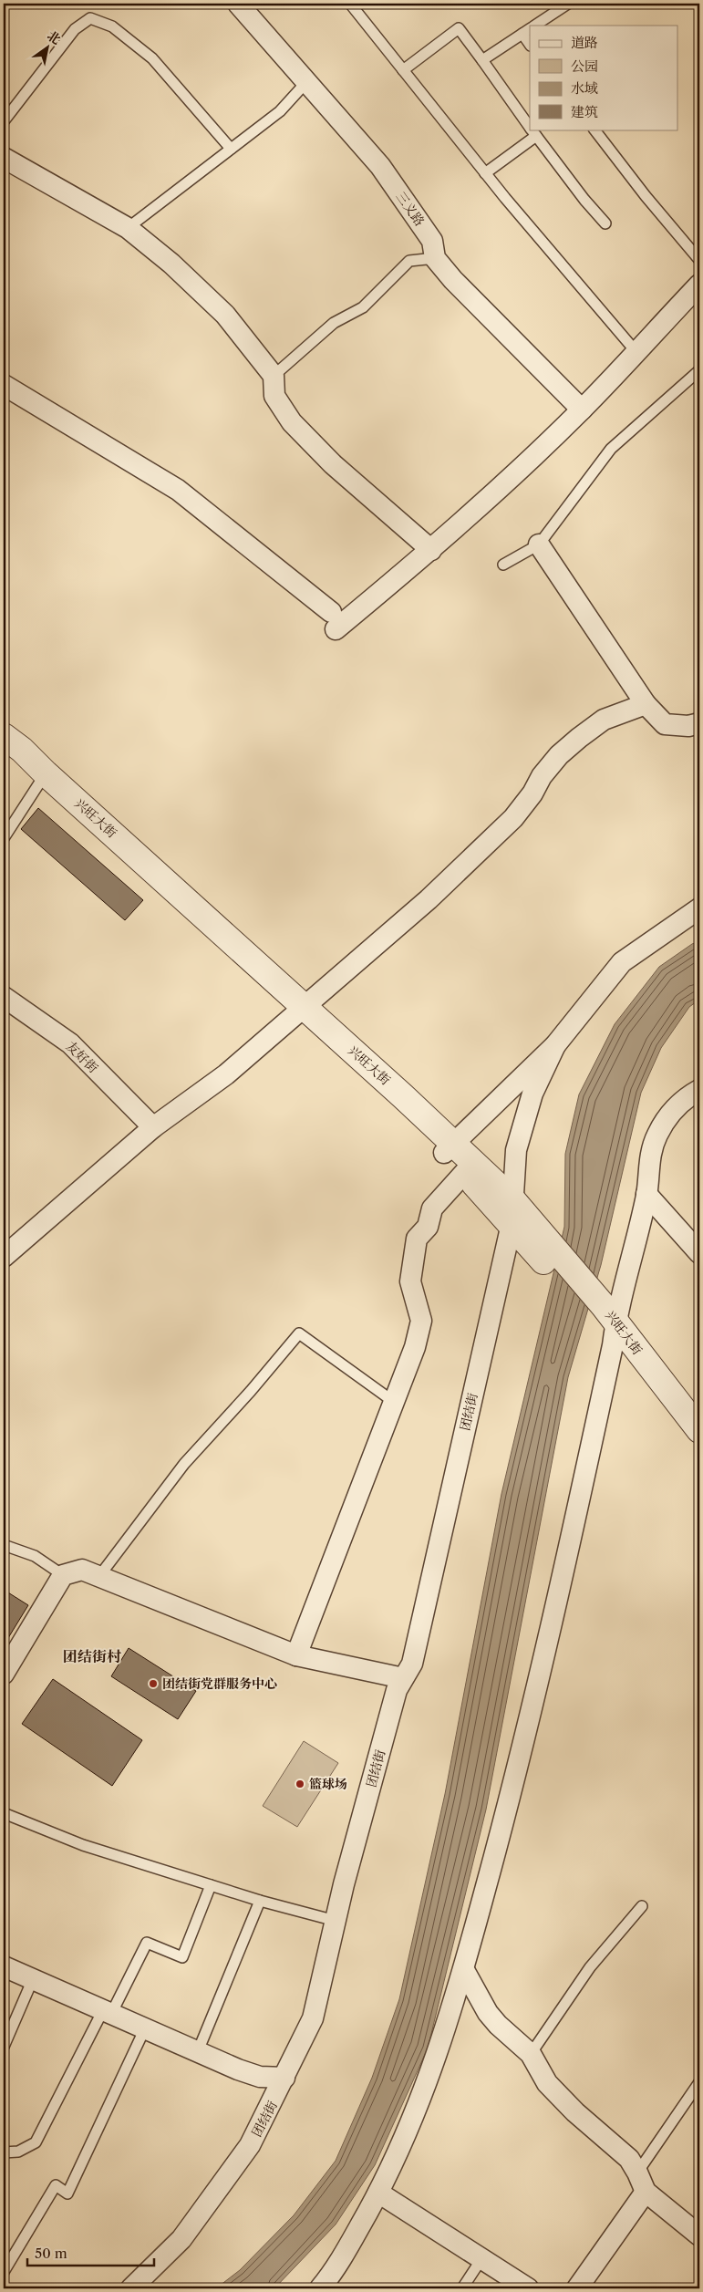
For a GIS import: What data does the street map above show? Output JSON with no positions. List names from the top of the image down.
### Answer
{
  "streets": {
    "street": [
      "三义路",
      "兴旺大街",
      "友好街",
      "团结街"
    ]
  },
  "crossings": [
    ["兴旺大街", "团结街"]
  ],
  "districts": ["团结街村"],
  "places": ["团结街党群服务中心", "篮球场"],
  "legend": [
    "道路",
    "公园",
    "水域",
    "建筑"
  ],
  "scale_bar": "50 m",
  "north": "top right"
}
